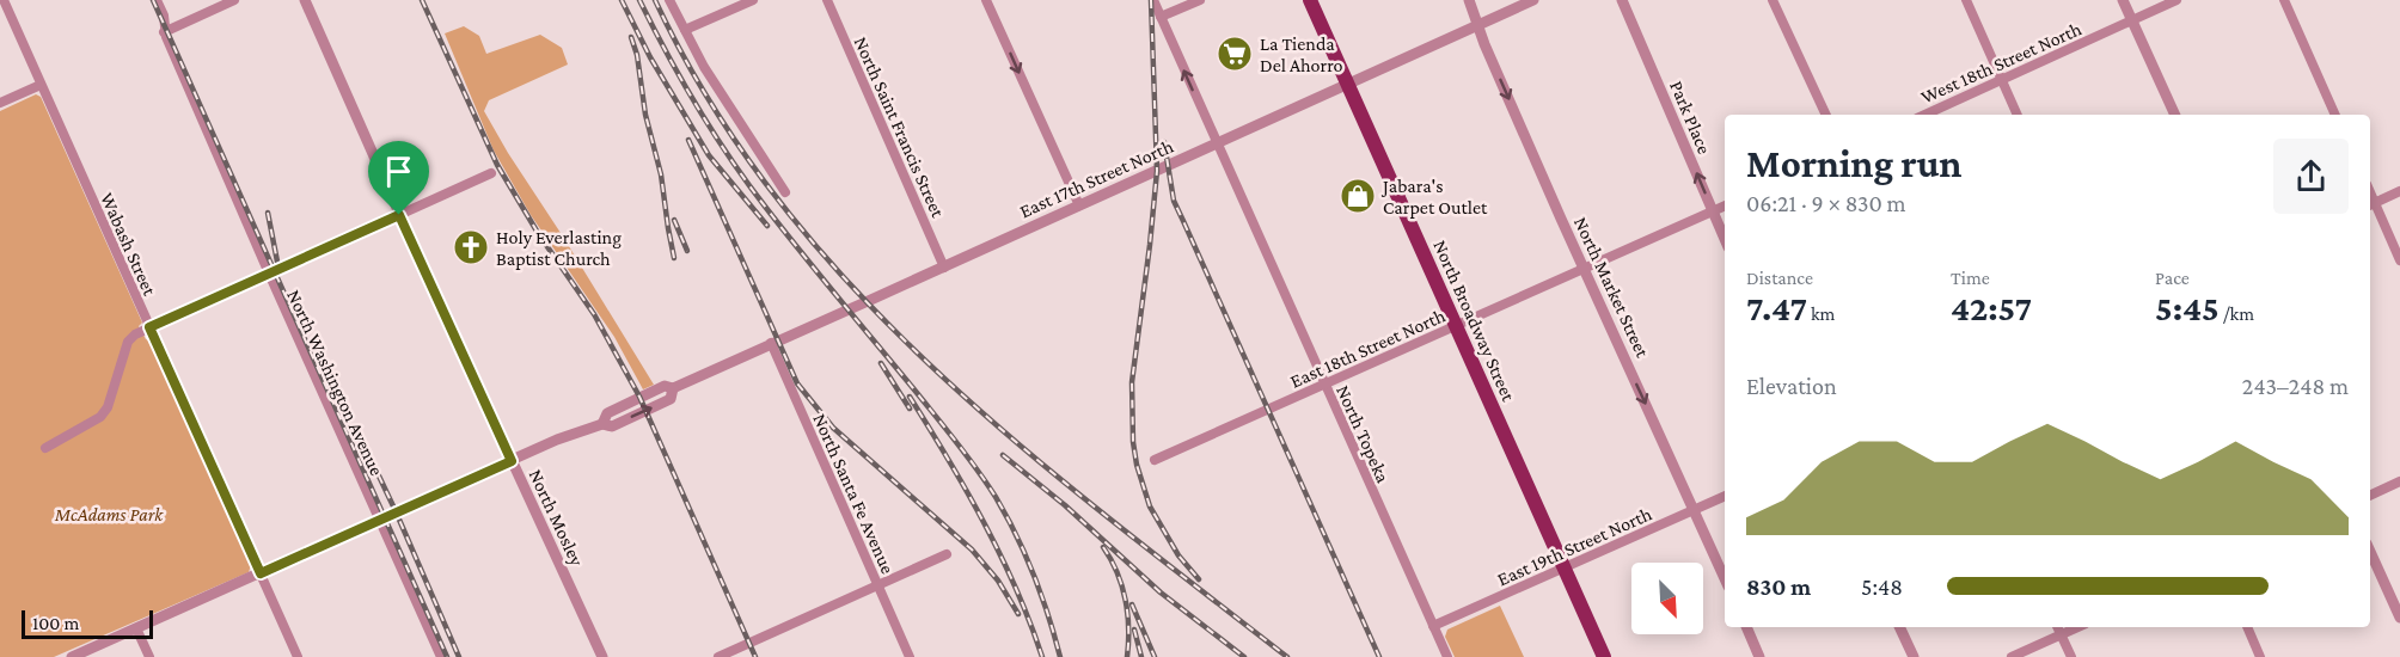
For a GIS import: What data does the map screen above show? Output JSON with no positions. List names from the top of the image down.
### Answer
{
  "streets": {
    "main road": ["North Broadway Street"],
    "street": [
      "West 18th Street North",
      "Park Place",
      "North Saint Francis Street",
      "East 17th Street North",
      "Wabash Street",
      "North Market Street",
      "East 18th Street North",
      "North Washington Avenue",
      "North Topeka",
      "North Santa Fe Avenue",
      "North Mosley",
      "East 19th Street North"
    ]
  },
  "crossings": [
    ["Park Place", "East 18th Street North"],
    ["North Saint Francis Street", "East 17th Street North"],
    ["East 17th Street North", "Wabash Street"],
    ["East 17th Street North", "North Market Street"],
    ["East 17th Street North", "North Broadway Street"],
    ["East 17th Street North", "North Washington Avenue"],
    ["East 17th Street North", "North Topeka"],
    ["East 17th Street North", "North Santa Fe Avenue"],
    ["East 17th Street North", "North Mosley"],
    ["North Market Street", "East 18th Street North"],
    ["North Market Street", "East 19th Street North"],
    ["North Broadway Street", "East 18th Street North"],
    ["North Broadway Street", "East 19th Street North"],
    ["East 18th Street North", "North Topeka"],
    ["North Topeka", "East 19th Street North"]
  ],
  "one_way": ["Park Place", "North Market Street"],
  "parks": ["McAdams Park"],
  "places": {
    "supermarket": ["La Tienda Del Ahorro"],
    "shop": ["Jabara's Carpet Outlet"],
    "church": ["Holy Everlasting Baptist Church"]
  },
  "scale_bar": "100 m",
  "north": "bottom right",
  "page": {
    "heading": ["Morning run", "06:21 · 9 × 830 m"],
    "stats": [
      ["Distance", "7.47 km"],
      ["Time", "42:57"],
      ["Pace", "5:45 /km"]
    ],
    "chart": ["Elevation", "243–248 m"],
    "list": [
      {
        "name": "830 m",
        "note": "5:48"
      }
    ],
    "scale": "100 m"
  }
}
